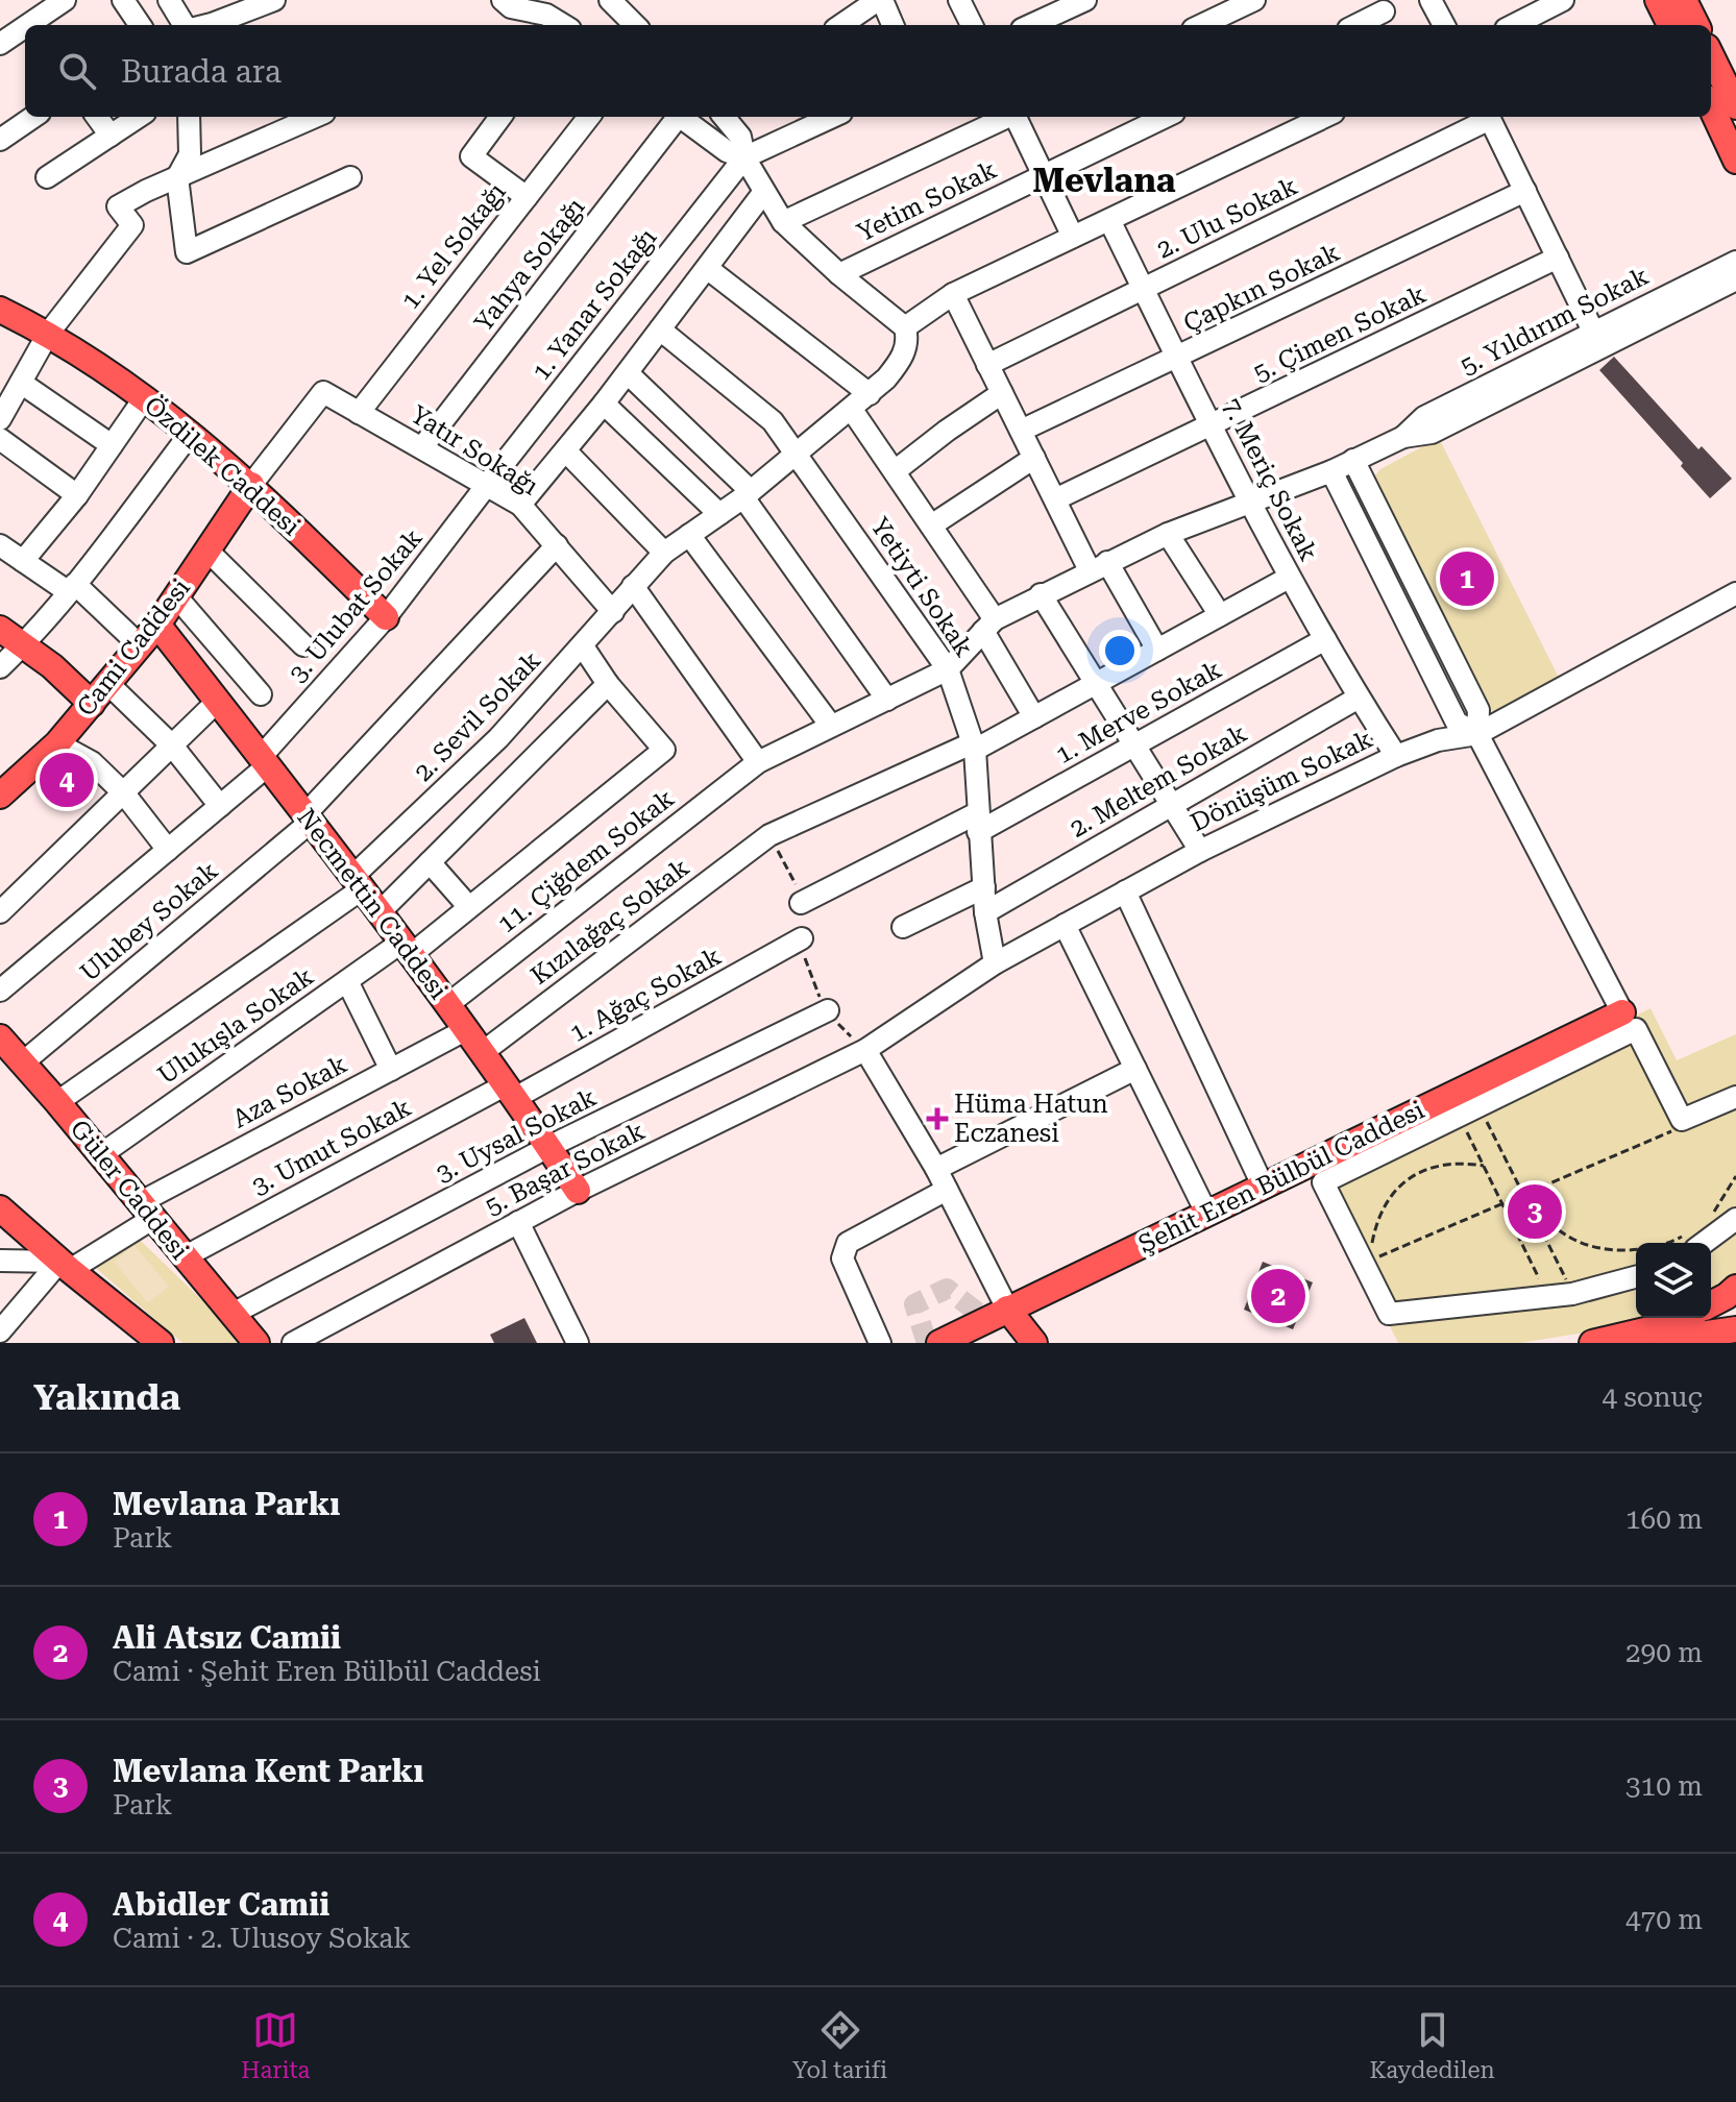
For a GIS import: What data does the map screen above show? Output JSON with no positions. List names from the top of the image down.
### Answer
{
  "streets": {
    "main road": [
      "Özdilek Caddesi",
      "Cami Caddesi",
      "Necmettin Caddesi",
      "Şehit Eren Bülbül Caddesi",
      "Güler Caddesi"
    ],
    "street": [
      "Yetim Sokak",
      "2. Ulu Sokak",
      "1. Yel Sokağı",
      "Yahya Sokağı",
      "Çapkın Sokak",
      "1. Yanar Sokağı",
      "5. Yıldırım Sokak",
      "5. Çimen Sokak",
      "Yatır Sokağı",
      "7. Meriç Sokak",
      "Yetiyti Sokak",
      "3. Ulubat Sokak",
      "1. Merve Sokak",
      "2. Sevil Sokak",
      "2. Meltem Sokak",
      "Dönüşüm Sokak",
      "11. Çiğdem Sokak",
      "Ulubey Sokak",
      "Kızılağaç Sokak",
      "1. Ağaç Sokak",
      "Ulukışla Sokak",
      "Aza Sokak",
      "3. Uysal Sokak",
      "3. Umut Sokak",
      "5. Başar Sokak"
    ]
  },
  "crossings": [
    ["2. Ulu Sokak", "7. Meriç Sokak"],
    ["1. Yel Sokağı", "Yatır Sokağı"],
    ["Yahya Sokağı", "Yatır Sokağı"],
    ["Çapkın Sokak", "7. Meriç Sokak"],
    ["1. Yanar Sokağı", "Yatır Sokağı"],
    ["1. Yanar Sokağı", "3. Ulubat Sokak"],
    ["5. Yıldırım Sokak", "7. Meriç Sokak"],
    ["5. Yıldırım Sokak", "Yetiyti Sokak"],
    ["5. Yıldırım Sokak", "11. Çiğdem Sokak"],
    ["5. Çimen Sokak", "7. Meriç Sokak"],
    ["Yatır Sokağı", "Özdilek Caddesi"],
    ["Yatır Sokağı", "3. Ulubat Sokak"],
    ["Yatır Sokağı", "Cami Caddesi"],
    ["Yatır Sokağı", "2. Sevil Sokak"],
    ["Yatır Sokağı", "Ulubey Sokak"],
    ["Özdilek Caddesi", "3. Ulubat Sokak"],
    ["Özdilek Caddesi", "Cami Caddesi"],
    ["7. Meriç Sokak", "1. Merve Sokak"],
    ["7. Meriç Sokak", "2. Meltem Sokak"],
    ["7. Meriç Sokak", "Dönüşüm Sokak"],
    ["7. Meriç Sokak", "Kızılağaç Sokak"],
    ["Yetiyti Sokak", "1. Merve Sokak"],
    ["Yetiyti Sokak", "2. Sevil Sokak"],
    ["Yetiyti Sokak", "2. Meltem Sokak"],
    ["Yetiyti Sokak", "Dönüşüm Sokak"],
    ["Yetiyti Sokak", "11. Çiğdem Sokak"],
    ["Yetiyti Sokak", "Kızılağaç Sokak"],
    ["3. Ulubat Sokak", "Necmettin Caddesi"],
    ["Cami Caddesi", "Necmettin Caddesi"],
    ["2. Sevil Sokak", "Necmettin Caddesi"],
    ["2. Sevil Sokak", "Güler Caddesi"],
    ["Dönüşüm Sokak", "5. Başar Sokak"],
    ["11. Çiğdem Sokak", "Necmettin Caddesi"],
    ["Necmettin Caddesi", "Ulubey Sokak"],
    ["Necmettin Caddesi", "Kızılağaç Sokak"],
    ["Necmettin Caddesi", "1. Ağaç Sokak"],
    ["Necmettin Caddesi", "Ulukışla Sokak"],
    ["Necmettin Caddesi", "Aza Sokak"],
    ["Necmettin Caddesi", "3. Uysal Sokak"],
    ["Necmettin Caddesi", "3. Umut Sokak"],
    ["Necmettin Caddesi", "5. Başar Sokak"],
    ["Ulubey Sokak", "Güler Caddesi"],
    ["1. Ağaç Sokak", "3. Umut Sokak"],
    ["Ulukışla Sokak", "Güler Caddesi"],
    ["Aza Sokak", "Güler Caddesi"],
    ["3. Uysal Sokak", "Güler Caddesi"],
    ["3. Umut Sokak", "Güler Caddesi"]
  ],
  "districts": ["Mevlana"],
  "places": {
    "health": ["Hüma Hatun Eczanesi"]
  },
  "page": {
    "search": "Burada ara",
    "pins": [
      "1",
      "4",
      "3",
      "2"
    ],
    "heading": ["Yakında", "4 sonuç"],
    "list": [
      {
        "mark": "1",
        "name": "Mevlana Parkı",
        "note": "Park",
        "value": "160 m"
      },
      {
        "mark": "2",
        "name": "Ali Atsız Camii",
        "note": "Cami · Şehit Eren Bülbül Caddesi",
        "value": "290 m"
      },
      {
        "mark": "3",
        "name": "Mevlana Kent Parkı",
        "note": "Park",
        "value": "310 m"
      },
      {
        "mark": "4",
        "name": "Abidler Camii",
        "note": "Cami · 2. Ulusoy Sokak",
        "value": "470 m"
      }
    ],
    "nav": ["Harita", "Yol tarifi", "Kaydedilen"]
  }
}
